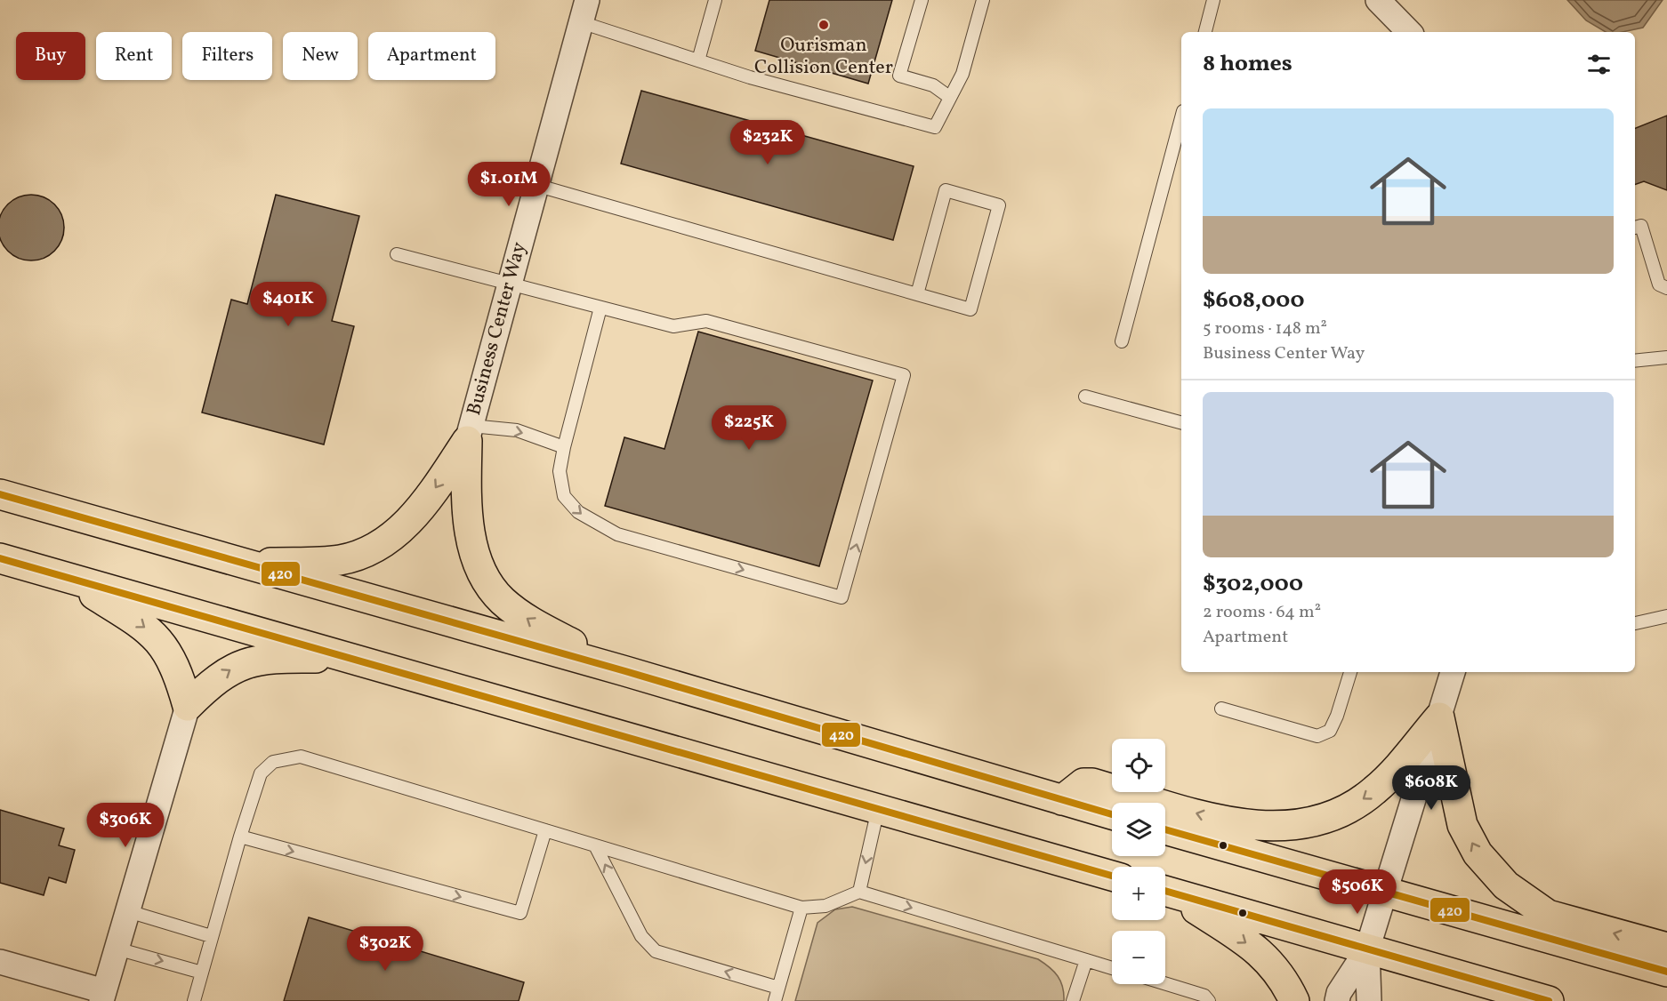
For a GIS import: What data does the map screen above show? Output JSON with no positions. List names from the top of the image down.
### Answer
{
  "streets": {
    "street": ["Business Center Way"]
  },
  "places": ["Ourisman Collision Center"],
  "lines": ["transit line 420"],
  "page": {
    "chip": [
      "Buy",
      "Rent",
      "Filters",
      "New",
      "Apartment"
    ],
    "heading": "8 homes",
    "list": [
      {
        "name": "$608,000",
        "note": "5 rooms · 148 m² · Business Center Way"
      },
      {
        "name": "$302,000",
        "note": "2 rooms · 64 m² · Apartment"
      }
    ],
    "price": [
      "$232K",
      "$1.01M",
      "$401K",
      "$225K",
      "$608K",
      "$306K",
      "$506K",
      "$302K"
    ],
    "map_buttons": ["+", "−"]
  }
}
